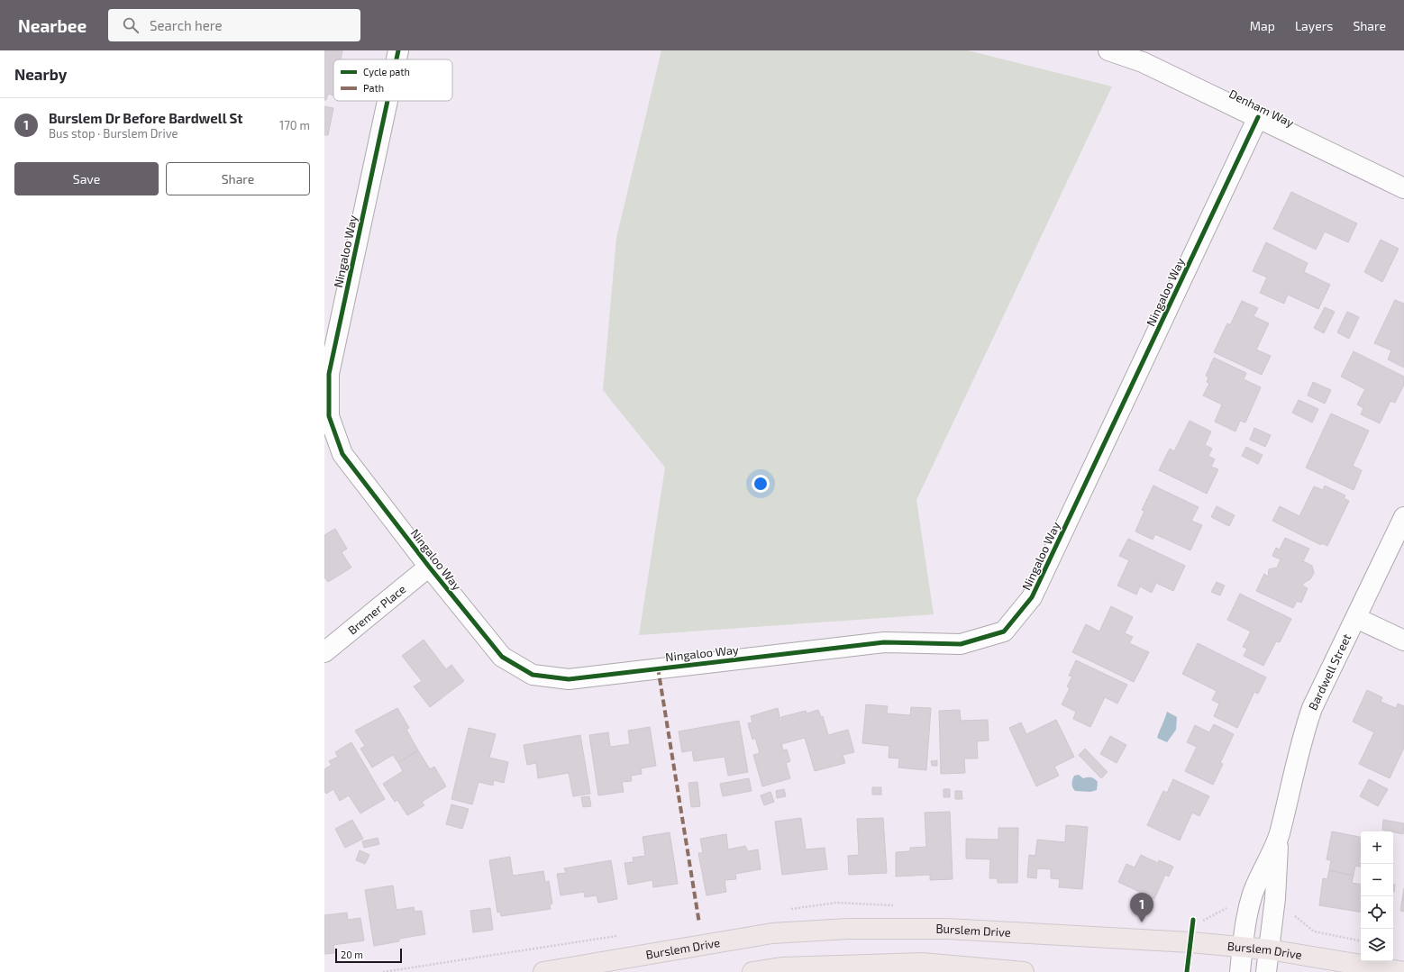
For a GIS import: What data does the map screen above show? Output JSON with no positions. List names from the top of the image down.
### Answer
{
  "streets": {
    "main road": ["Burslem Drive"],
    "street": [
      "Denham Way",
      "Ningaloo Way",
      "Bremer Place",
      "Bardwell Street"
    ]
  },
  "crossings": [
    ["Denham Way", "Ningaloo Way"],
    ["Ningaloo Way", "Bremer Place"],
    ["Bardwell Street", "Burslem Drive"]
  ],
  "legend": ["Cycle path", "Path"],
  "scale_bar": "20 m",
  "page": {
    "header": "Nearbee",
    "search": "Search here",
    "nav": ["Map", "Layers", "Share"],
    "heading": "Nearby",
    "list": [
      {
        "mark": "1",
        "name": "Burslem Dr Before Bardwell St",
        "note": "Bus stop · Burslem Drive",
        "value": "170 m"
      }
    ],
    "buttons": ["Save", "Share"],
    "map_buttons": ["+", "−"],
    "pins": "1",
    "scale": "20 m"
  }
}
